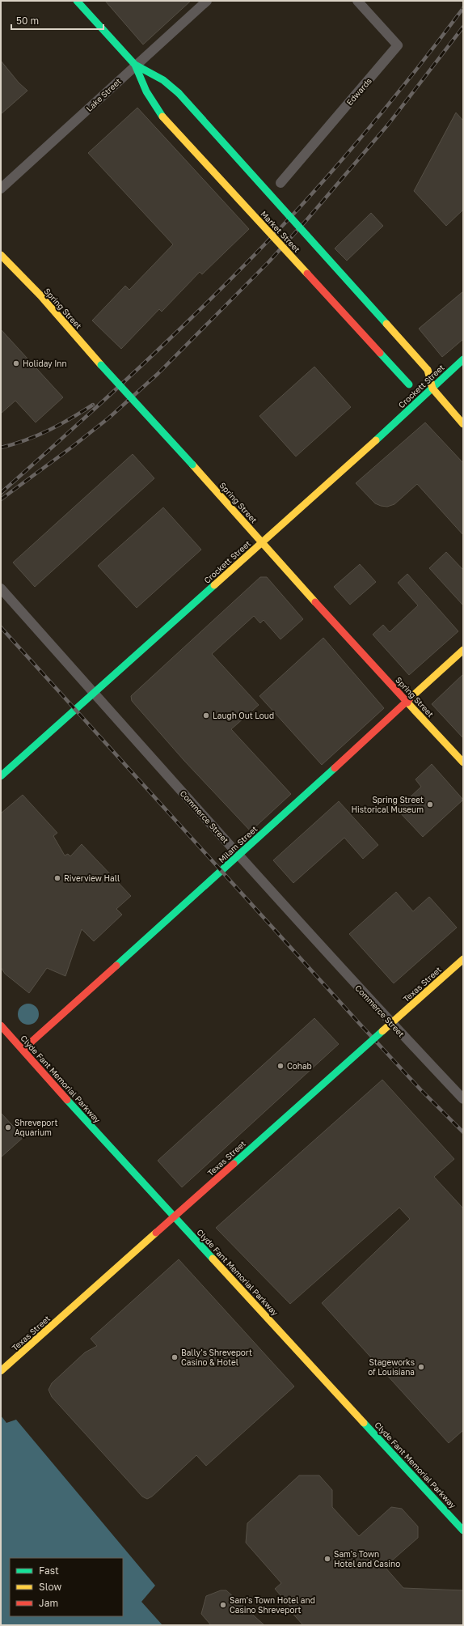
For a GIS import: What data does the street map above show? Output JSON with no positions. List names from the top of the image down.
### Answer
{
  "streets": {
    "main road": [
      "Market Street",
      "Spring Street",
      "Crockett Street",
      "Milam Street",
      "Texas Street",
      "Clyde Fant Memorial Parkway"
    ],
    "street": ["Edwards", "Lake Street", "Commerce Street"]
  },
  "crossings": [
    ["Lake Street", "Market Street"],
    ["Market Street", "Crockett Street"],
    ["Spring Street", "Crockett Street"],
    ["Spring Street", "Milam Street"],
    ["Crockett Street", "Commerce Street"],
    ["Commerce Street", "Milam Street"],
    ["Milam Street", "Clyde Fant Memorial Parkway"]
  ],
  "places": [
    "Holiday Inn",
    "Laugh Out Loud",
    "Spring Street Historical Museum",
    "Riverview Hall",
    "Cohab",
    "Shreveport Aquarium",
    "Bally's Shreveport Casino & Hotel",
    "Stageworks of Louisiana",
    "Sam's Town Hotel and Casino",
    "Sam's Town Hotel and Casino Shreveport"
  ],
  "legend": ["Fast", "Slow", "Jam"],
  "scale_bar": "50 m"
}
